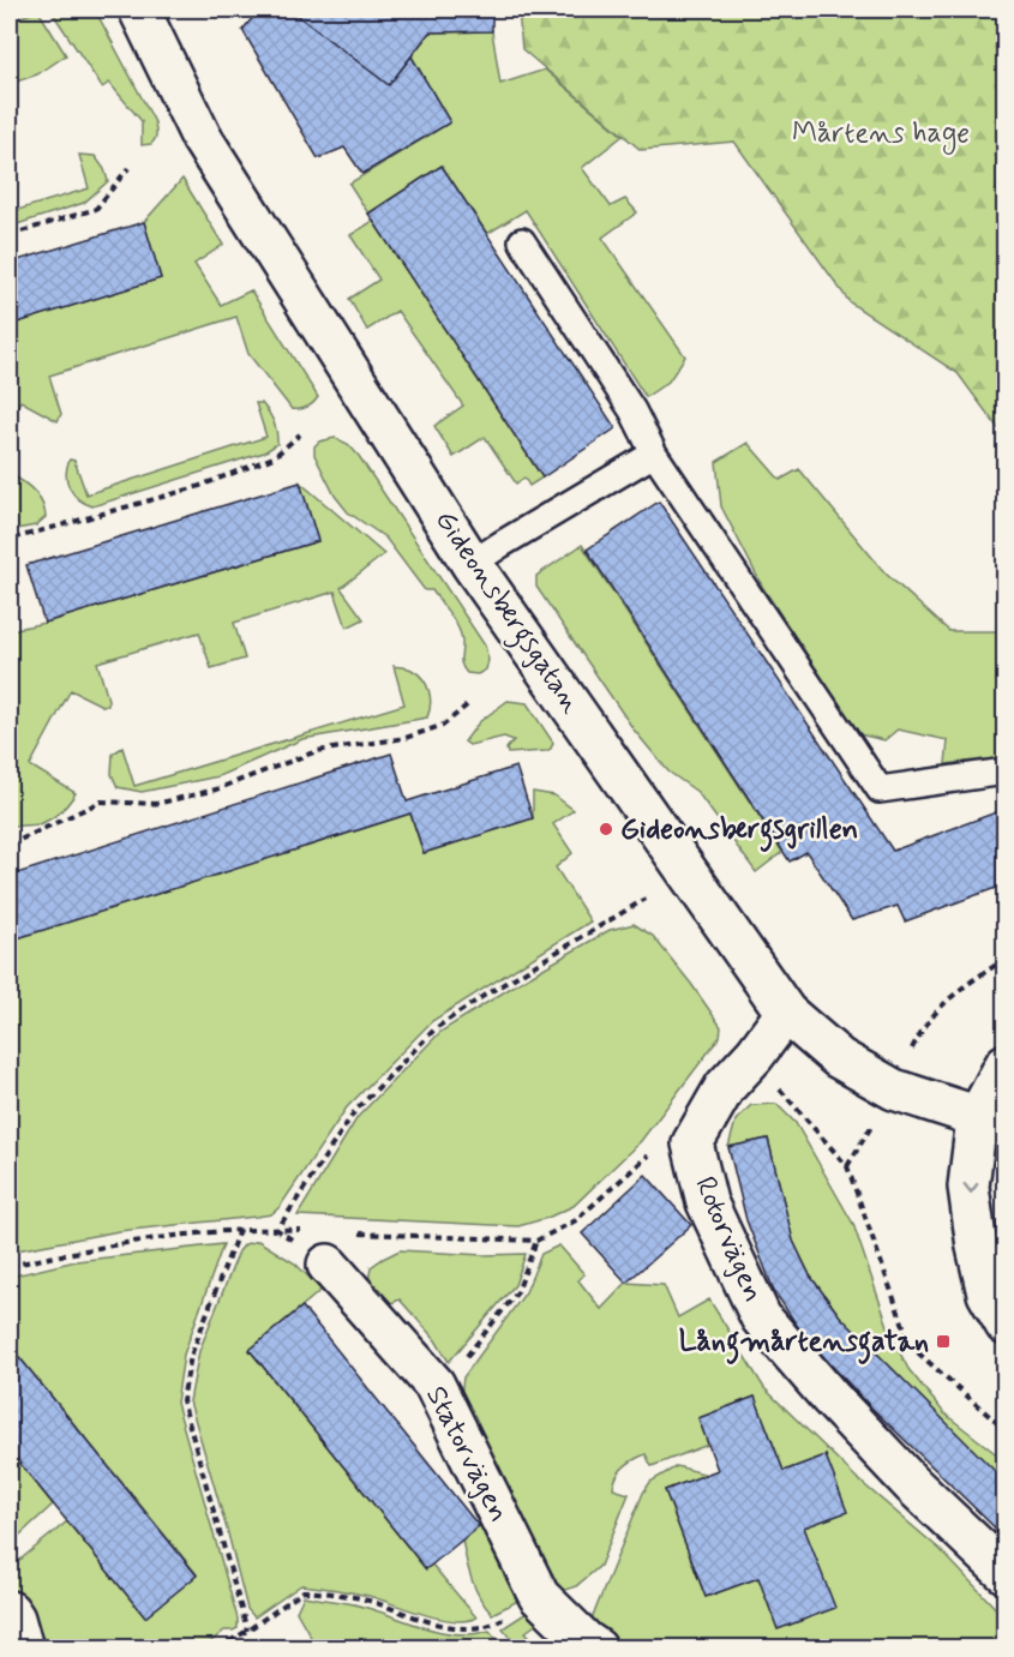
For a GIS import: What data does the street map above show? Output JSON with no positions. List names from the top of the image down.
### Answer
{
  "streets": {
    "street": ["Gideonsbergsgatan", "Rotorvägen", "Statorvägen"]
  },
  "crossings": [
    ["Gideonsbergsgatan", "Rotorvägen"]
  ],
  "parks": ["Mårtens hage"],
  "places": {
    "other": ["Gideonsbergsgrillen"],
    "transit": ["Långmårtensgatan"]
  }
}
